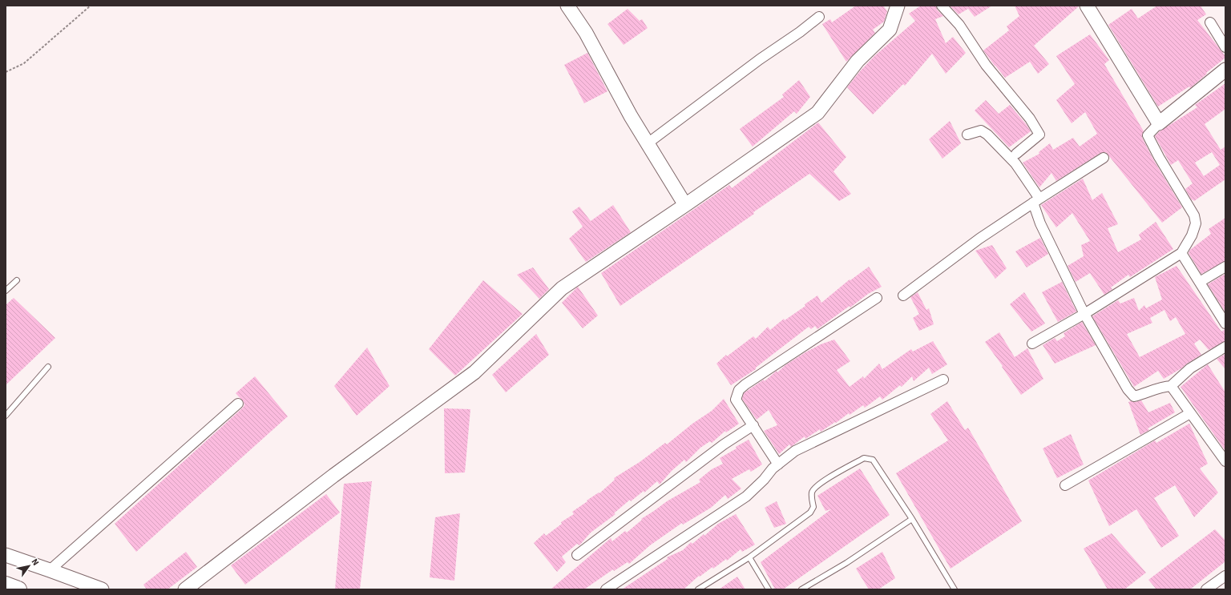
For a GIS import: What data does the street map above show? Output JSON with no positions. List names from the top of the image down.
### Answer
{
  "north": "top right"
}
